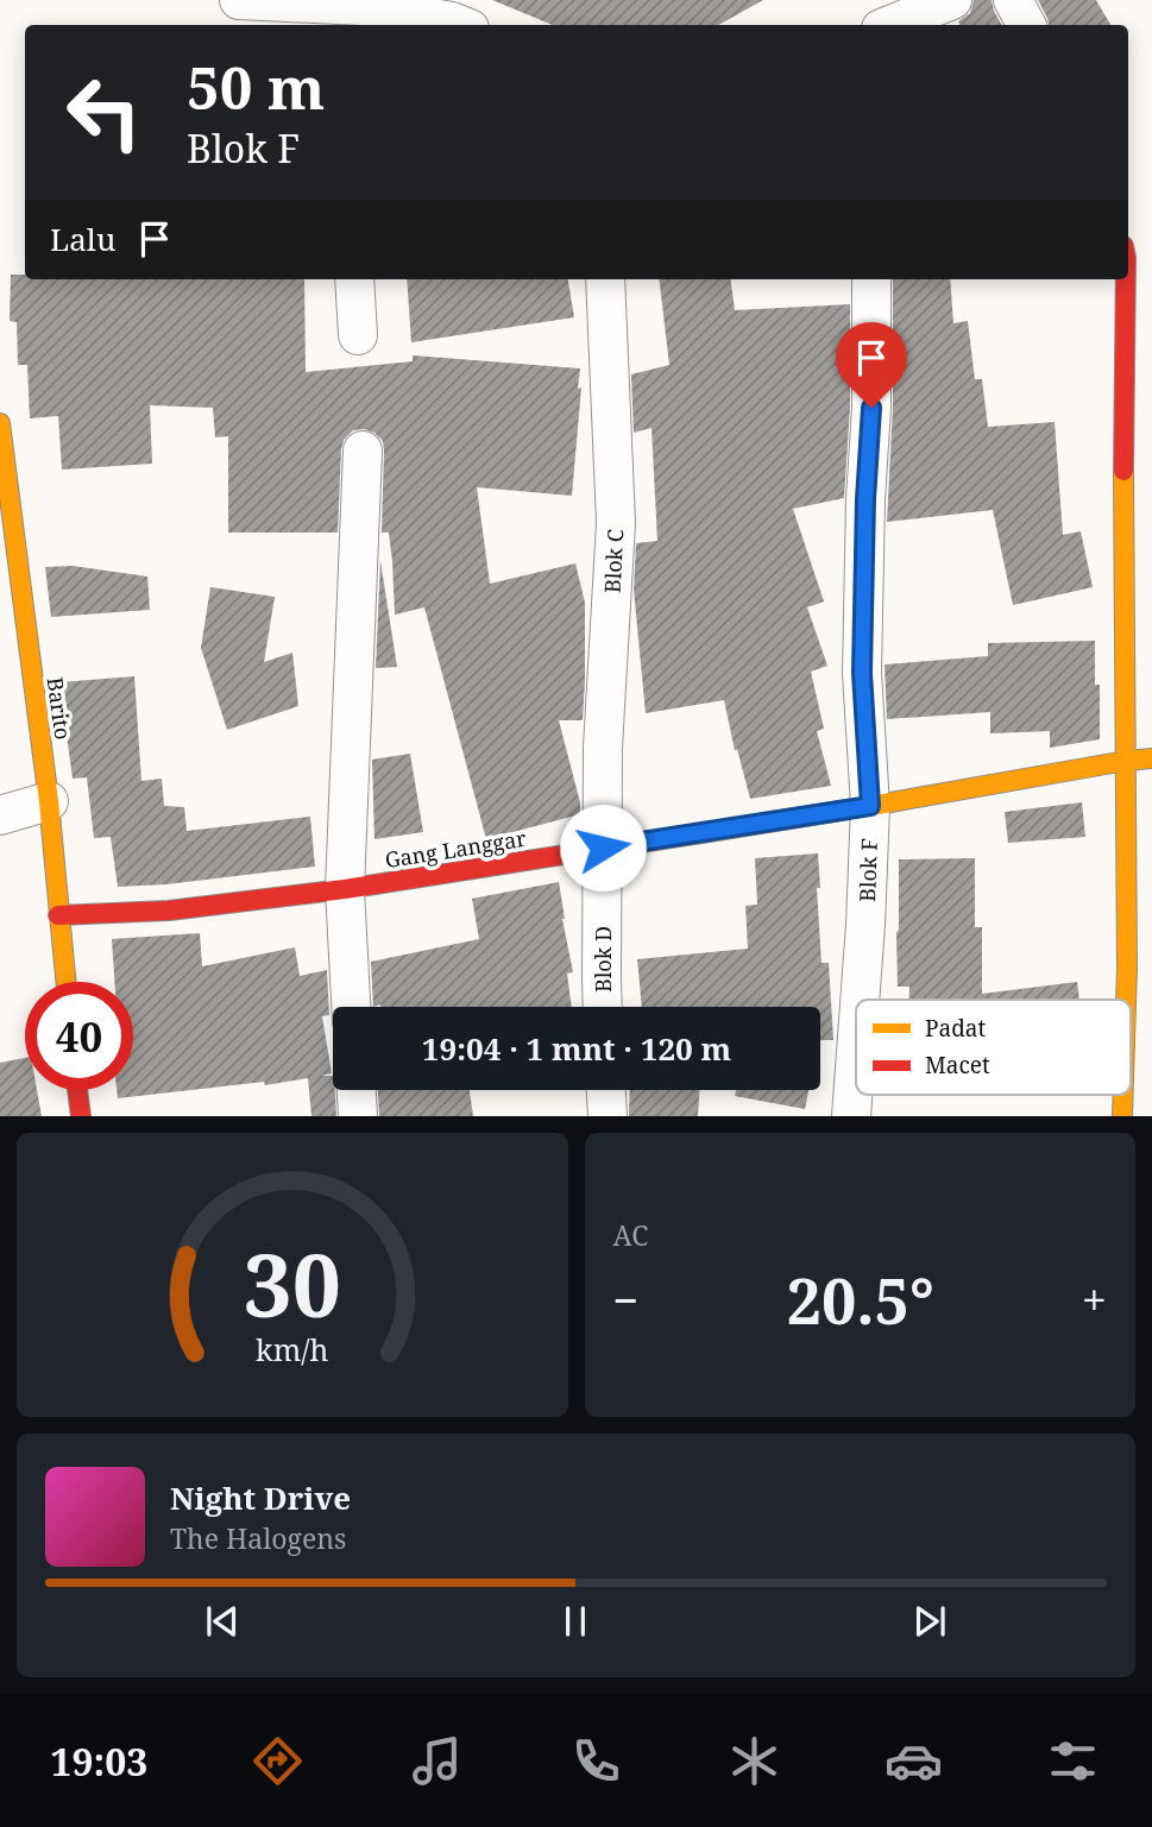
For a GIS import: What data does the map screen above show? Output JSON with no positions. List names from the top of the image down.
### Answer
{
  "streets": {
    "street": [
      "Blok C",
      "Barito",
      "Gang Langgar",
      "Blok F",
      "Blok D"
    ]
  },
  "crossings": [
    ["Blok C", "Gang Langgar"],
    ["Blok C", "Blok D"],
    ["Barito", "Gang Langgar"],
    ["Gang Langgar", "Blok F"],
    ["Gang Langgar", "Blok D"]
  ],
  "legend": ["Padat", "Macet"],
  "page": {
    "turn": ["50 m", "Blok F"],
    "then": "Lalu",
    "limit": "40",
    "trip": "19:04 · 1 mnt · 120 m",
    "tile": "AC",
    "heat": ["−", "20.5°", "+"],
    "song": ["Night Drive", "The Halogens"],
    "tabs": "19:03",
    "gauge": ["30", "km/h"]
  }
}
